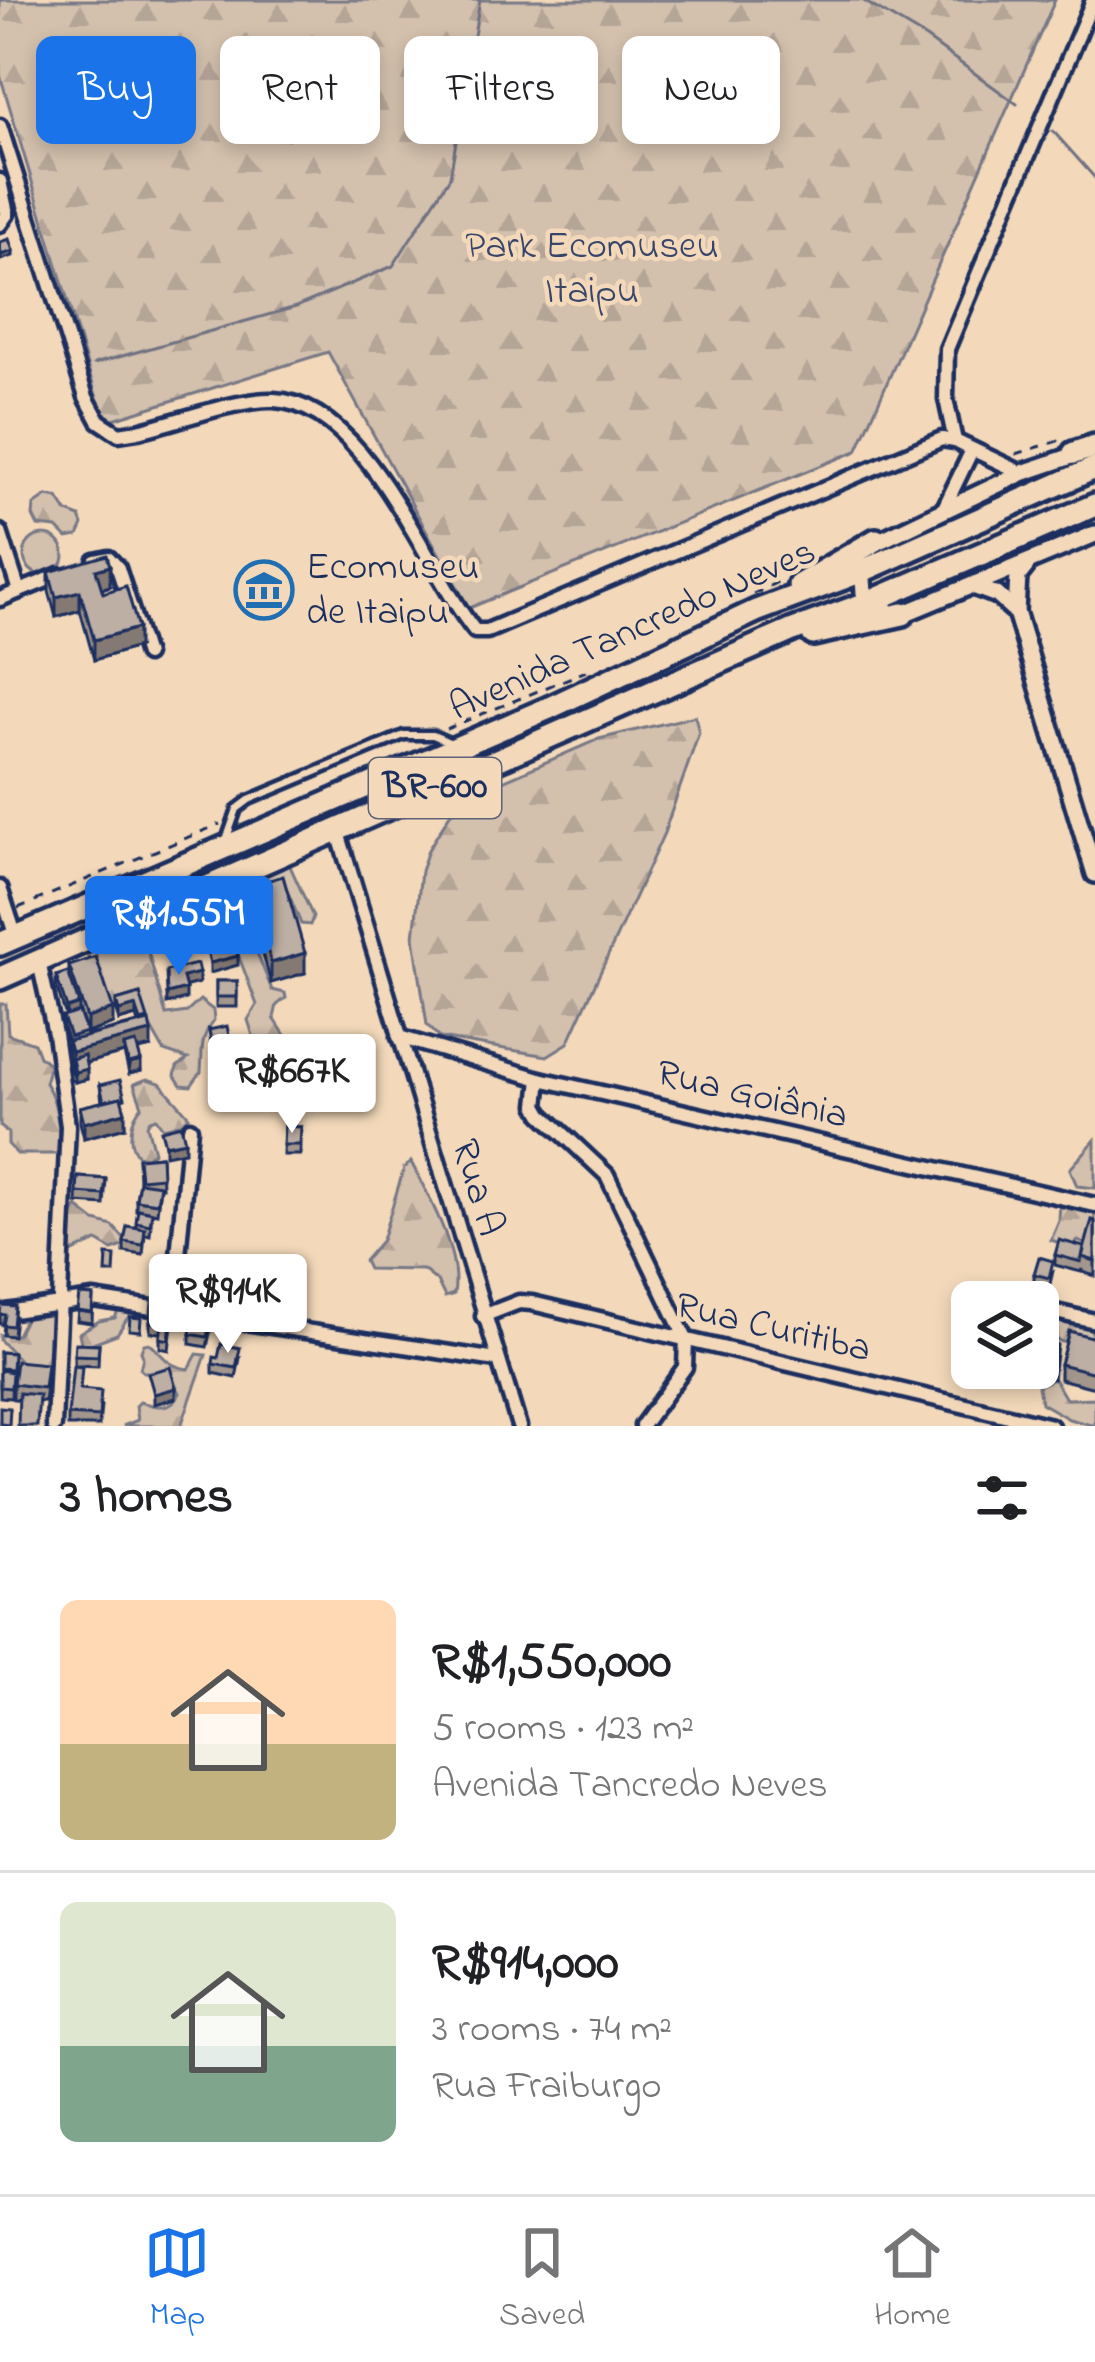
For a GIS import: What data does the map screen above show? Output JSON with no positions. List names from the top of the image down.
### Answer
{
  "streets": {
    "main road": ["Avenida Tancredo Neves", "BR-600"],
    "street": ["Rua Goiânia", "Rua A", "Rua Curitiba"]
  },
  "crossings": [
    ["Avenida Tancredo Neves", "Rua A"],
    ["Rua Goiânia", "Rua A"],
    ["Rua A", "Rua Curitiba"]
  ],
  "parks": ["Park Ecomuseu Itaipu"],
  "places": {
    "museum": ["Ecomuseu de Itaipu"]
  },
  "page": {
    "chip": [
      "Buy",
      "Rent",
      "Filters",
      "New"
    ],
    "price": ["R$1.55M", "R$667K", "R$914K"],
    "heading": "3 homes",
    "list": [
      {
        "name": "R$1,550,000",
        "note": "5 rooms · 123 m² · Avenida Tancredo Neves"
      },
      {
        "name": "R$914,000",
        "note": "3 rooms · 74 m² · Rua Fraiburgo"
      }
    ],
    "tabs": ["Map", "Saved", "Home"]
  }
}
